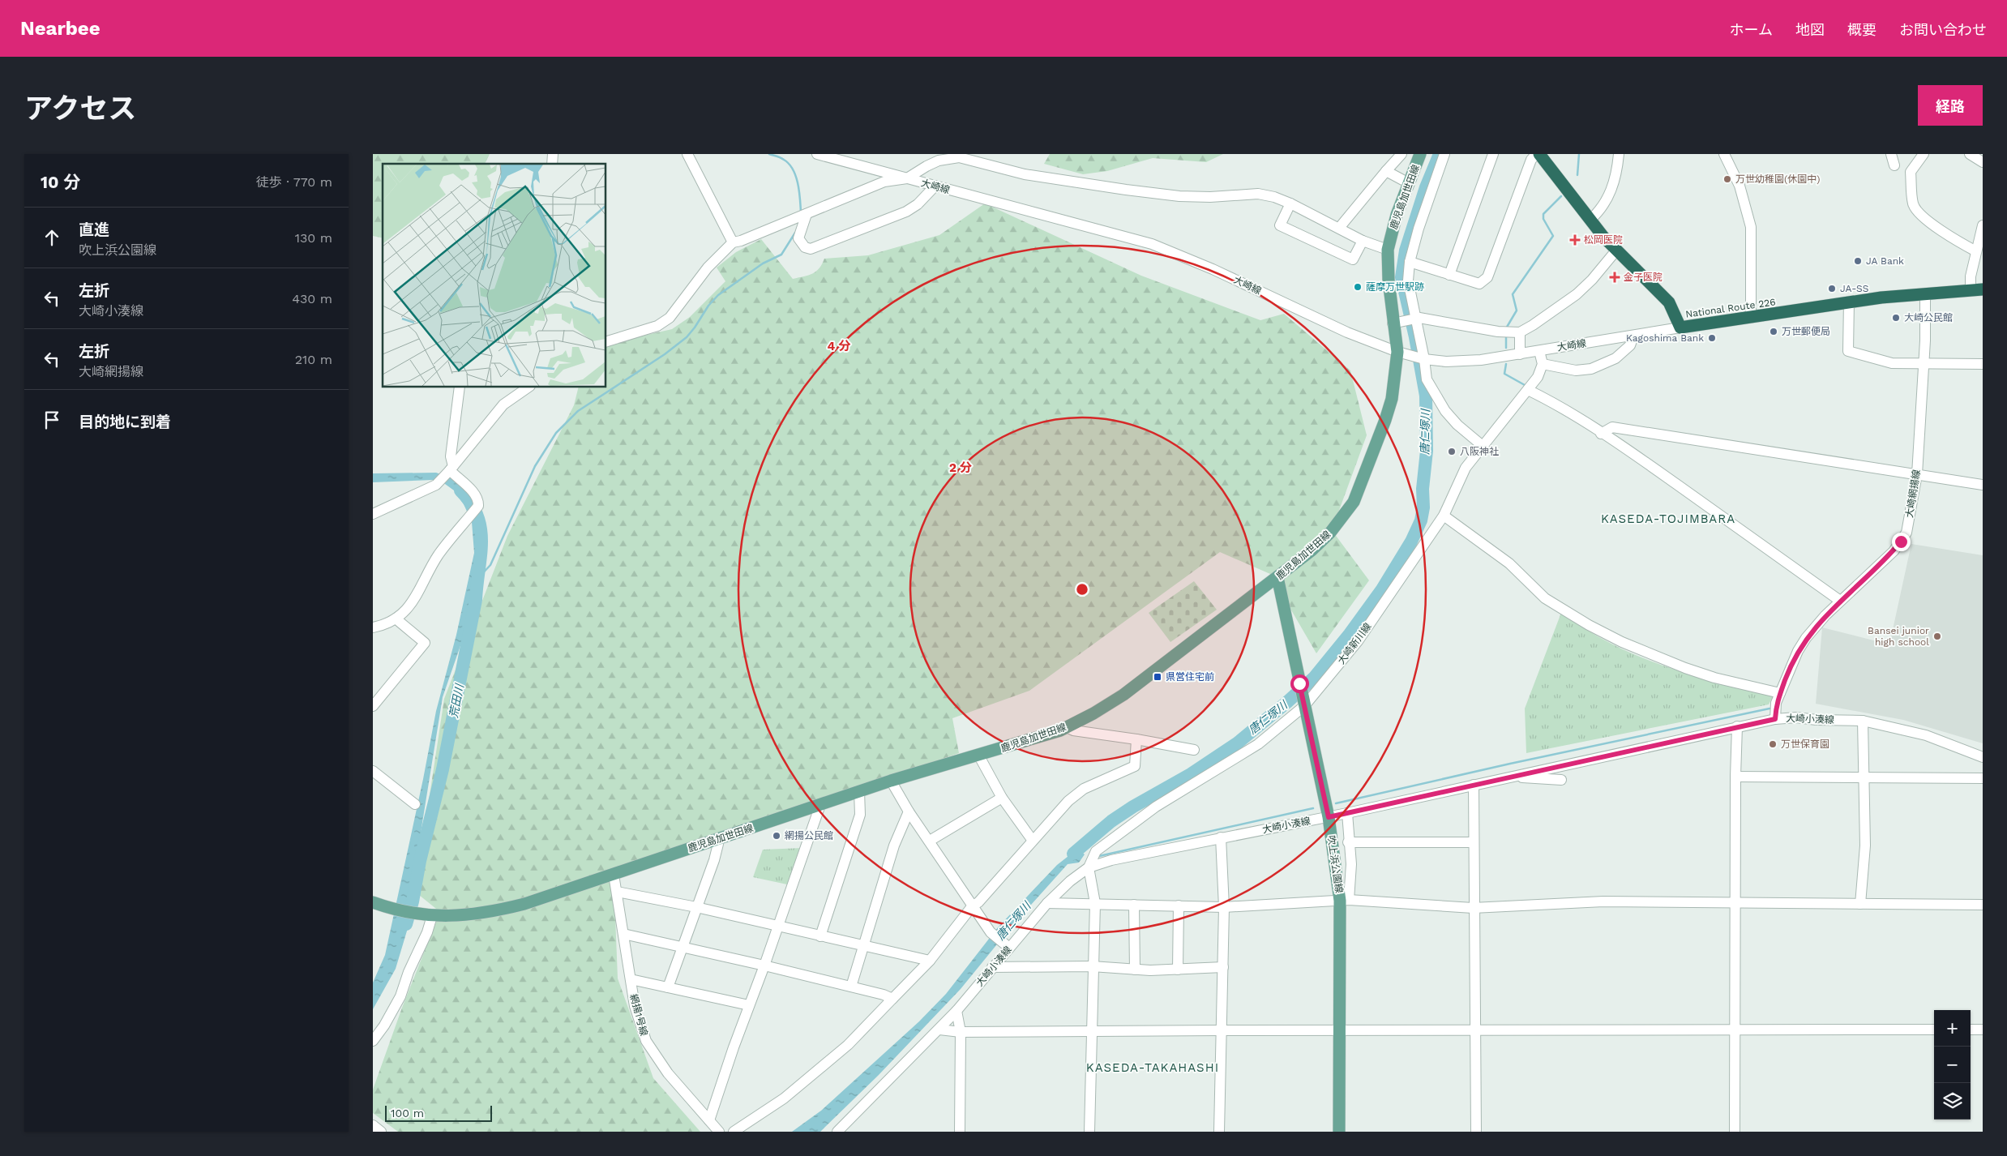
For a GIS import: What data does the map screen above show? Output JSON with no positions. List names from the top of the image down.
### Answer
{
  "streets": {
    "highway": ["National Route 226"],
    "main road": ["鹿児島加世田線", "吹上浜公園線"],
    "street": [
      "大崎線",
      "大崎網揚線",
      "大崎新川線",
      "大崎小湊線",
      "網揚1号線"
    ]
  },
  "crossings": [
    ["大崎線", "鹿児島加世田線"],
    ["大崎線", "National Route 226"],
    ["鹿児島加世田線", "吹上浜公園線"],
    ["鹿児島加世田線", "網揚1号線"],
    ["National Route 226", "大崎網揚線"],
    ["大崎網揚線", "大崎小湊線"],
    ["大崎新川線", "大崎小湊線"],
    ["大崎新川線", "吹上浜公園線"],
    ["大崎小湊線", "吹上浜公園線"]
  ],
  "districts": ["KASEDA-TOJIMBARA", "KASEDA-TAKAHASHI"],
  "water": ["唐仁塚川", "荒田川"],
  "places": {
    "other": [
      "万世幼稚園(休園中)",
      "JA Bank",
      "薩摩万世駅跡",
      "JA-SS",
      "大崎公民館",
      "万世郵便局",
      "Kagoshima Bank",
      "八阪神社",
      "Bansei junior high school",
      "万世保育園",
      "網揚公民館"
    ],
    "health": ["松岡医院", "金子医院"],
    "transit": ["県営住宅前"]
  },
  "scale_bar": "100 m",
  "page": {
    "header": "Nearbee",
    "nav": [
      "ホーム",
      "地図",
      "概要",
      "お問い合わせ"
    ],
    "title": "アクセス",
    "buttons": "経路",
    "heading": ["10 分", "徒歩 · 770 m"],
    "list": [
      ["直進", "吹上浜公園線", "130 m"],
      ["左折", "大崎小湊線", "430 m"],
      ["左折", "大崎網揚線", "210 m"],
      "目的地に到着"
    ],
    "map_buttons": ["+", "−"],
    "scale": "100 m"
  },
  "rings": ["4 分", "2 分"]
}
